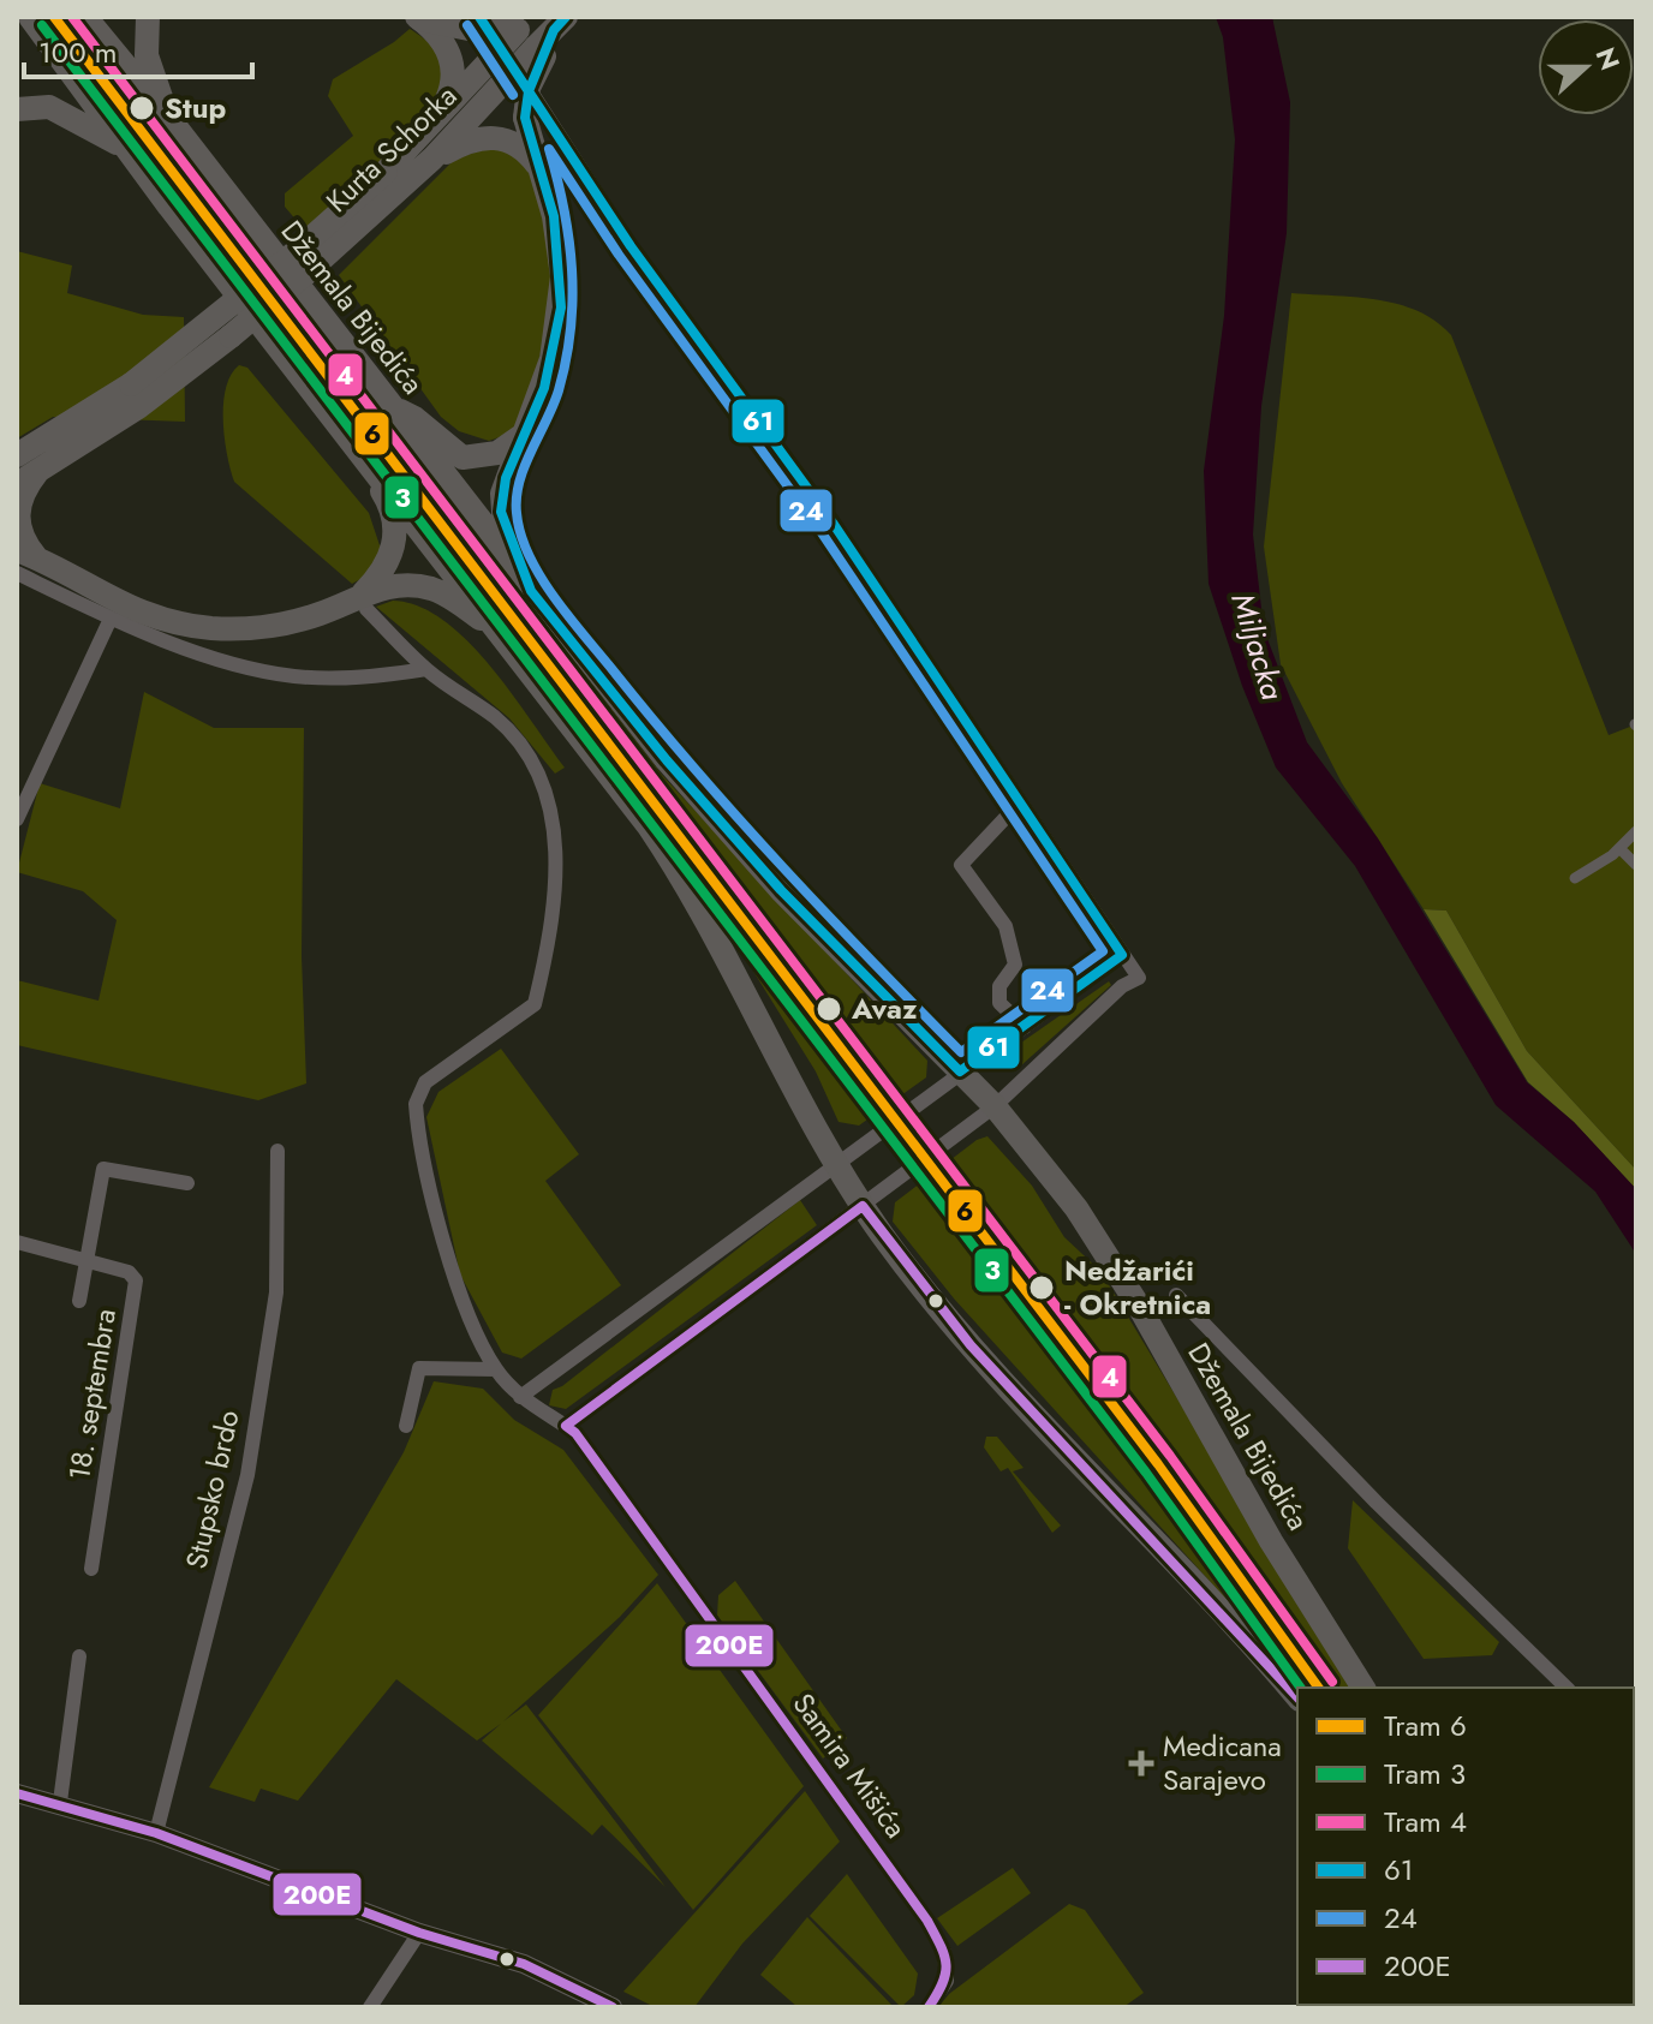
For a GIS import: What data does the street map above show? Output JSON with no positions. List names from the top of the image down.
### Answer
{
  "streets": {
    "main road": ["Kurta Schorka", "Džemala Bijedića"],
    "street": ["18. septembra", "Stupsko brdo", "Samira Mišića"]
  },
  "water": ["Miljacka"],
  "places": {
    "other": ["Stup", "Avaz", "Nedžarići - Okretnica"],
    "health": ["Medicana Sarajevo"]
  },
  "lines": [
    "tram line 6",
    "tram line 4",
    "transit line 61",
    "tram line 3",
    "transit line 24",
    "transit line 200E"
  ],
  "legend": [
    "Tram 6",
    "Tram 3",
    "Tram 4",
    "61",
    "24",
    "200E"
  ],
  "scale_bar": "100 m",
  "north": "right"
}
